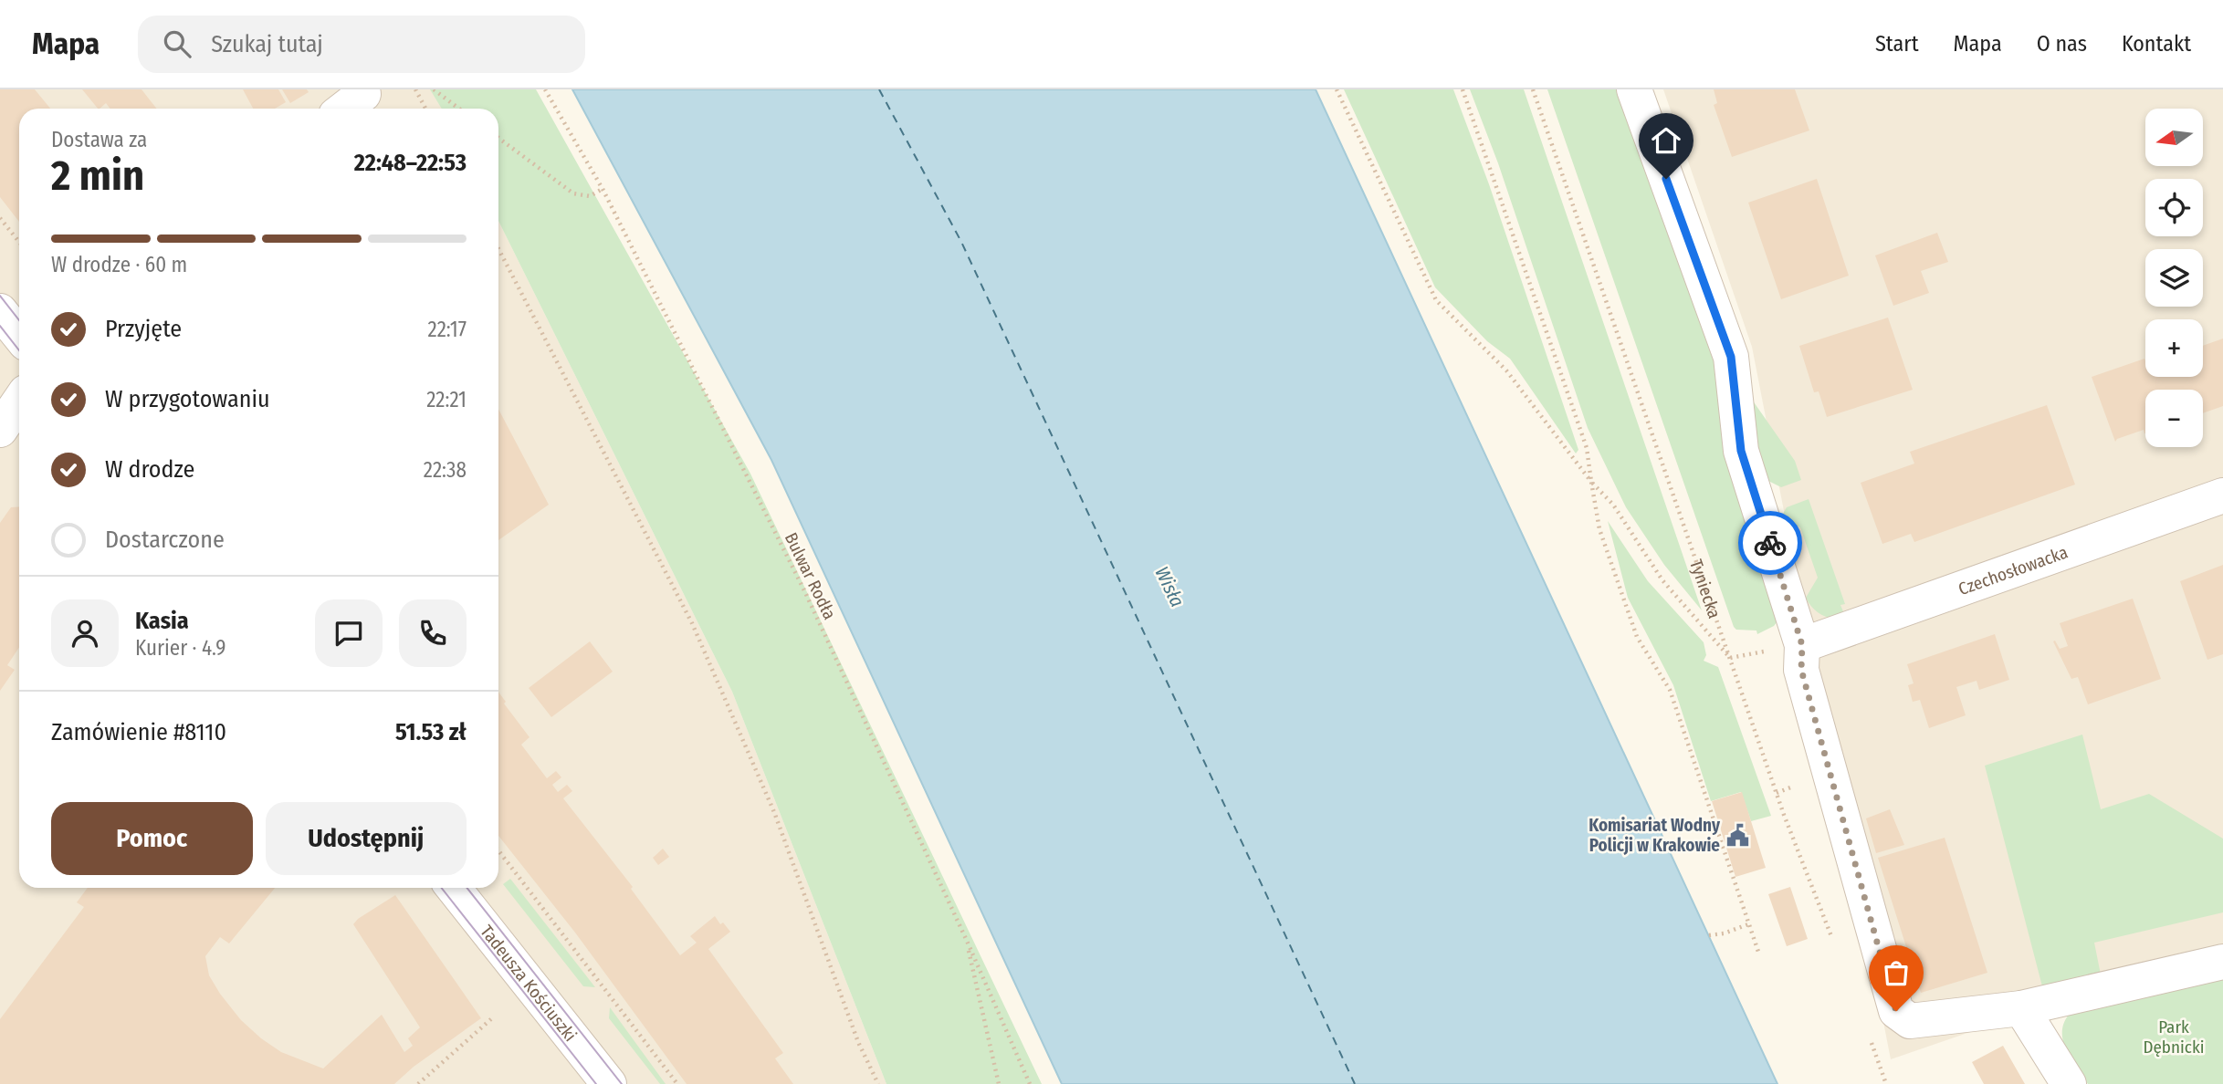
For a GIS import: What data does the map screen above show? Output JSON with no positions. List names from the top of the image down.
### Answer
{
  "streets": {
    "street": ["Czechosłowacka", "Tadeusza Kościuszki"],
    "path": ["Bulwar Rodła", "Tyniecka"]
  },
  "water": ["Wisła"],
  "parks": ["Park Dębnicki"],
  "places": {
    "public building": ["Komisariat Wodny Policji w Krakowie"]
  },
  "north": "left",
  "page": {
    "header": "Mapa",
    "search": "Szukaj tutaj",
    "nav": [
      "Start",
      "Mapa",
      "O nas",
      "Kontakt"
    ],
    "map_buttons": ["+", "−"],
    "heading": ["2 min", "Dostawa za", "22:48–22:53"],
    "panel": [
      "Kasia",
      "Kurier · 4.9",
      "Zamówienie #8110",
      "51.53 zł"
    ],
    "bar": "W drodze · 60 m",
    "list": [
      ["Przyjęte", "22:17"],
      ["W przygotowaniu", "22:21"],
      ["W drodze", "22:38"],
      "Dostarczone"
    ],
    "buttons": ["Pomoc", "Udostępnij"]
  }
}
